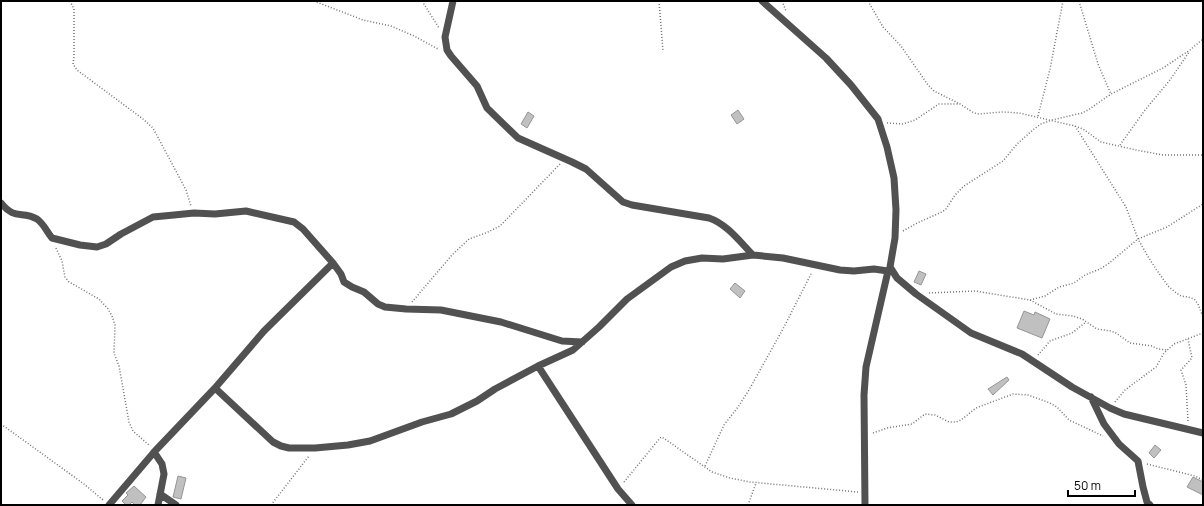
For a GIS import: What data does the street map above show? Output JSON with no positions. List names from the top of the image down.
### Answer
{
  "scale_bar": "50 m"
}
